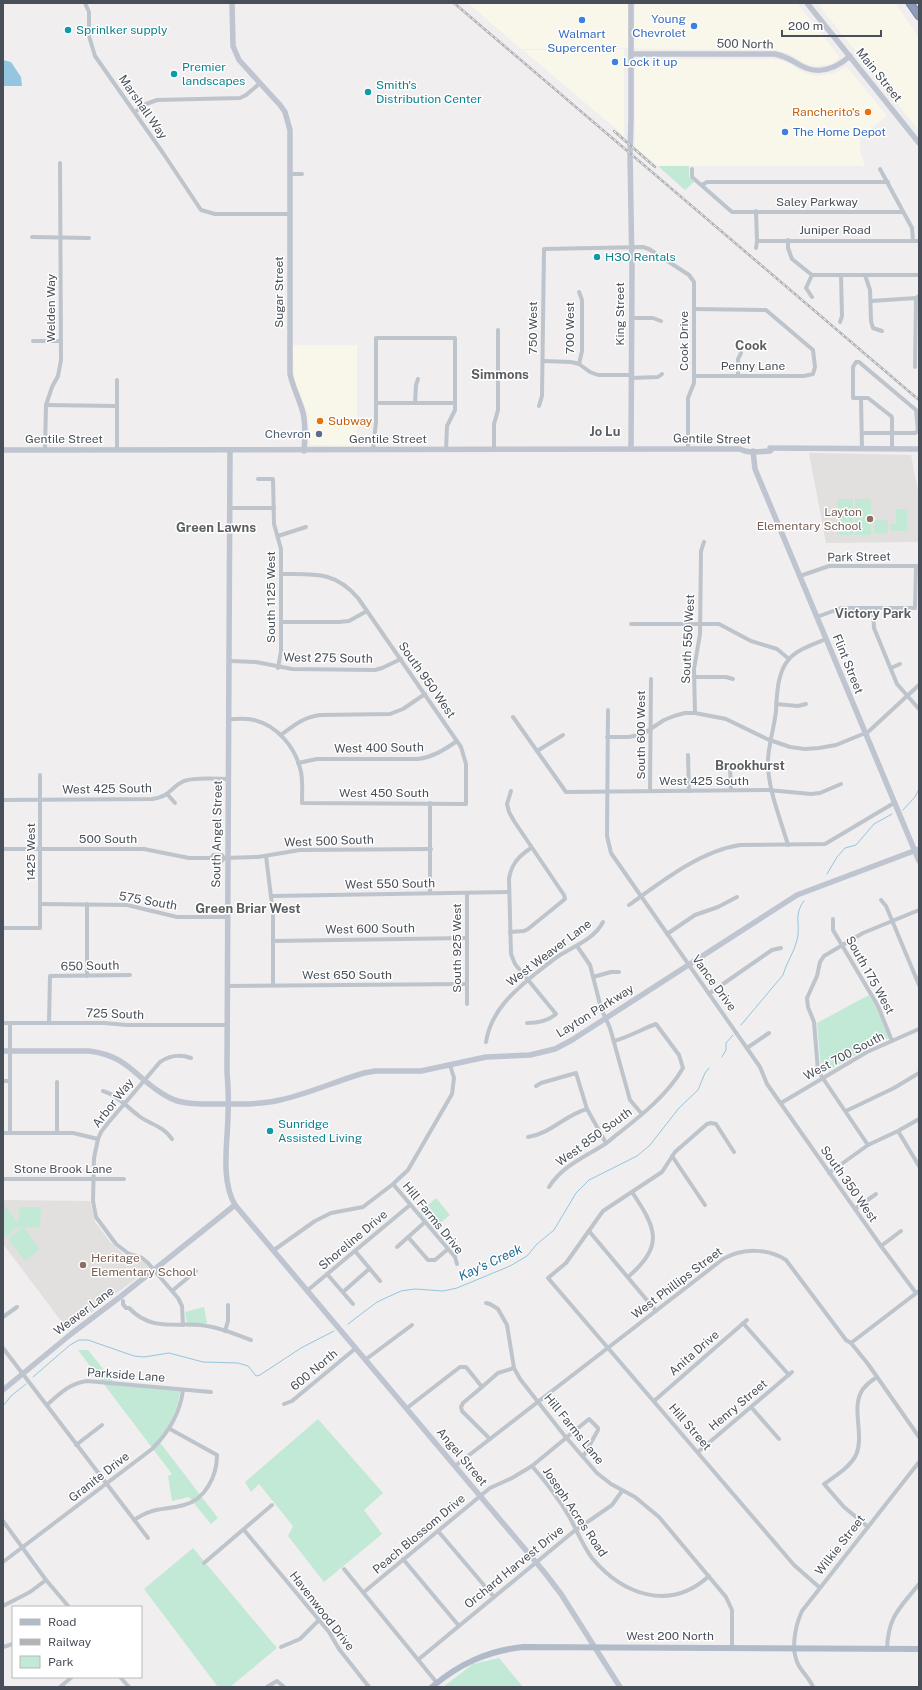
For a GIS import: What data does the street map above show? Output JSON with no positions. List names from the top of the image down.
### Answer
{
  "streets": {
    "main road": [
      "500 North",
      "Main Street",
      "Sugar Street",
      "King Street",
      "Gentile Street",
      "Flint Street",
      "South Angel Street",
      "Layton Parkway",
      "Weaver Lane",
      "Angel Street",
      "West 200 North"
    ],
    "street": [
      "Marshall Way",
      "Saley Parkway",
      "Juniper Road",
      "Welden Way",
      "750 West",
      "700 West",
      "Cook Drive",
      "Penny Lane",
      "Park Street",
      "South 1125 West",
      "South 550 West",
      "West 275 South",
      "South 950 West",
      "South 600 West",
      "West 400 South",
      "West 425 South",
      "West 450 South",
      "500 South",
      "West 500 South",
      "1425 West",
      "West 550 South",
      "575 South",
      "West 600 South",
      "South 925 West",
      "West Weaver Lane",
      "650 South",
      "West 650 South",
      "South 175 West",
      "Vance Drive",
      "725 South",
      "West 700 South",
      "Arbor Way",
      "West 850 South",
      "Stone Brook Lane",
      "South 350 West",
      "Hill Farms Drive",
      "Shoreline Drive",
      "West Phillips Street",
      "Anita Drive",
      "600 North",
      "Parkside Lane",
      "Henry Street",
      "Hill Street",
      "Hill Farms Lane",
      "Granite Drive",
      "Joseph Acres Road",
      "Peach Blossom Drive",
      "Wilkie Street",
      "Orchard Harvest Drive",
      "Havenwood Drive"
    ]
  },
  "crossings": [
    ["500 North", "Main Street"],
    ["500 North", "King Street"],
    ["Marshall Way", "Sugar Street"],
    ["Sugar Street", "Gentile Street"],
    ["Welden Way", "Gentile Street"],
    ["King Street", "750 West"],
    ["King Street", "Cook Drive"],
    ["King Street", "Gentile Street"],
    ["750 West", "Cook Drive"],
    ["Cook Drive", "Penny Lane"],
    ["Cook Drive", "Gentile Street"],
    ["Gentile Street", "Flint Street"],
    ["Gentile Street", "South Angel Street"],
    ["Park Street", "Flint Street"],
    ["South 1125 West", "West 275 South"],
    ["South 1125 West", "South 950 West"],
    ["West 275 South", "South 950 West"],
    ["West 275 South", "South Angel Street"],
    ["Flint Street", "Layton Parkway"],
    ["South 950 West", "West 400 South"],
    ["South 950 West", "West 450 South"],
    ["South 600 West", "West 425 South"],
    ["West 400 South", "West 450 South"],
    ["West 425 South", "South Angel Street"],
    ["West 425 South", "1425 West"],
    ["West 425 South", "Vance Drive"],
    ["South Angel Street", "500 South"],
    ["South Angel Street", "West 500 South"],
    ["South Angel Street", "575 South"],
    ["South Angel Street", "West 650 South"],
    ["South Angel Street", "Layton Parkway"],
    ["South Angel Street", "725 South"],
    ["South Angel Street", "Weaver Lane"],
    ["South Angel Street", "Angel Street"],
    ["500 South", "West 500 South"],
    ["500 South", "1425 West"],
    ["1425 West", "575 South"],
    ["West 550 South", "South 925 West"],
    ["West 600 South", "South 925 West"],
    ["South 925 West", "West 650 South"],
    ["650 South", "725 South"],
    ["South 175 West", "West 700 South"],
    ["Vance Drive", "Layton Parkway"],
    ["Vance Drive", "South 350 West"],
    ["Layton Parkway", "Arbor Way"],
    ["West 700 South", "South 350 West"],
    ["Arbor Way", "Stone Brook Lane"],
    ["Arbor Way", "Weaver Lane"],
    ["Hill Farms Drive", "Shoreline Drive"],
    ["Shoreline Drive", "Angel Street"],
    ["West Phillips Street", "Hill Street"],
    ["West Phillips Street", "Hill Farms Lane"],
    ["West Phillips Street", "Angel Street"],
    ["Anita Drive", "Henry Street"],
    ["Anita Drive", "Hill Street"],
    ["600 North", "Angel Street"],
    ["Parkside Lane", "Granite Drive"],
    ["Henry Street", "Hill Street"],
    ["Hill Street", "Wilkie Street"],
    ["Hill Farms Lane", "Joseph Acres Road"],
    ["Hill Farms Lane", "Peach Blossom Drive"],
    ["Hill Farms Lane", "Orchard Harvest Drive"],
    ["Hill Farms Lane", "West 200 North"],
    ["Angel Street", "Peach Blossom Drive"],
    ["Angel Street", "Orchard Harvest Drive"],
    ["Angel Street", "West 200 North"],
    ["Joseph Acres Road", "Peach Blossom Drive"],
    ["Joseph Acres Road", "Orchard Harvest Drive"],
    ["Wilkie Street", "West 200 North"]
  ],
  "districts": [
    "Cook",
    "Simmons",
    "Jo Lu",
    "Green Lawns",
    "Victory Park",
    "Brookhurst",
    "Green Briar West"
  ],
  "water": ["Kay's Creek"],
  "places": [
    "Walmart Supercenter",
    "Young Chevrolet",
    "Sprinlker supply",
    "Lock it up",
    "Premier landscapes",
    "Smith's Distribution Center",
    "Rancherito's",
    "The Home Depot",
    "H3O Rentals",
    "Subway",
    "Chevron",
    "Layton Elementary School",
    "Sunridge Assisted Living",
    "Heritage Elementary School"
  ],
  "legend": ["Road", "Railway", "Park"],
  "scale_bar": "200 m"
}
